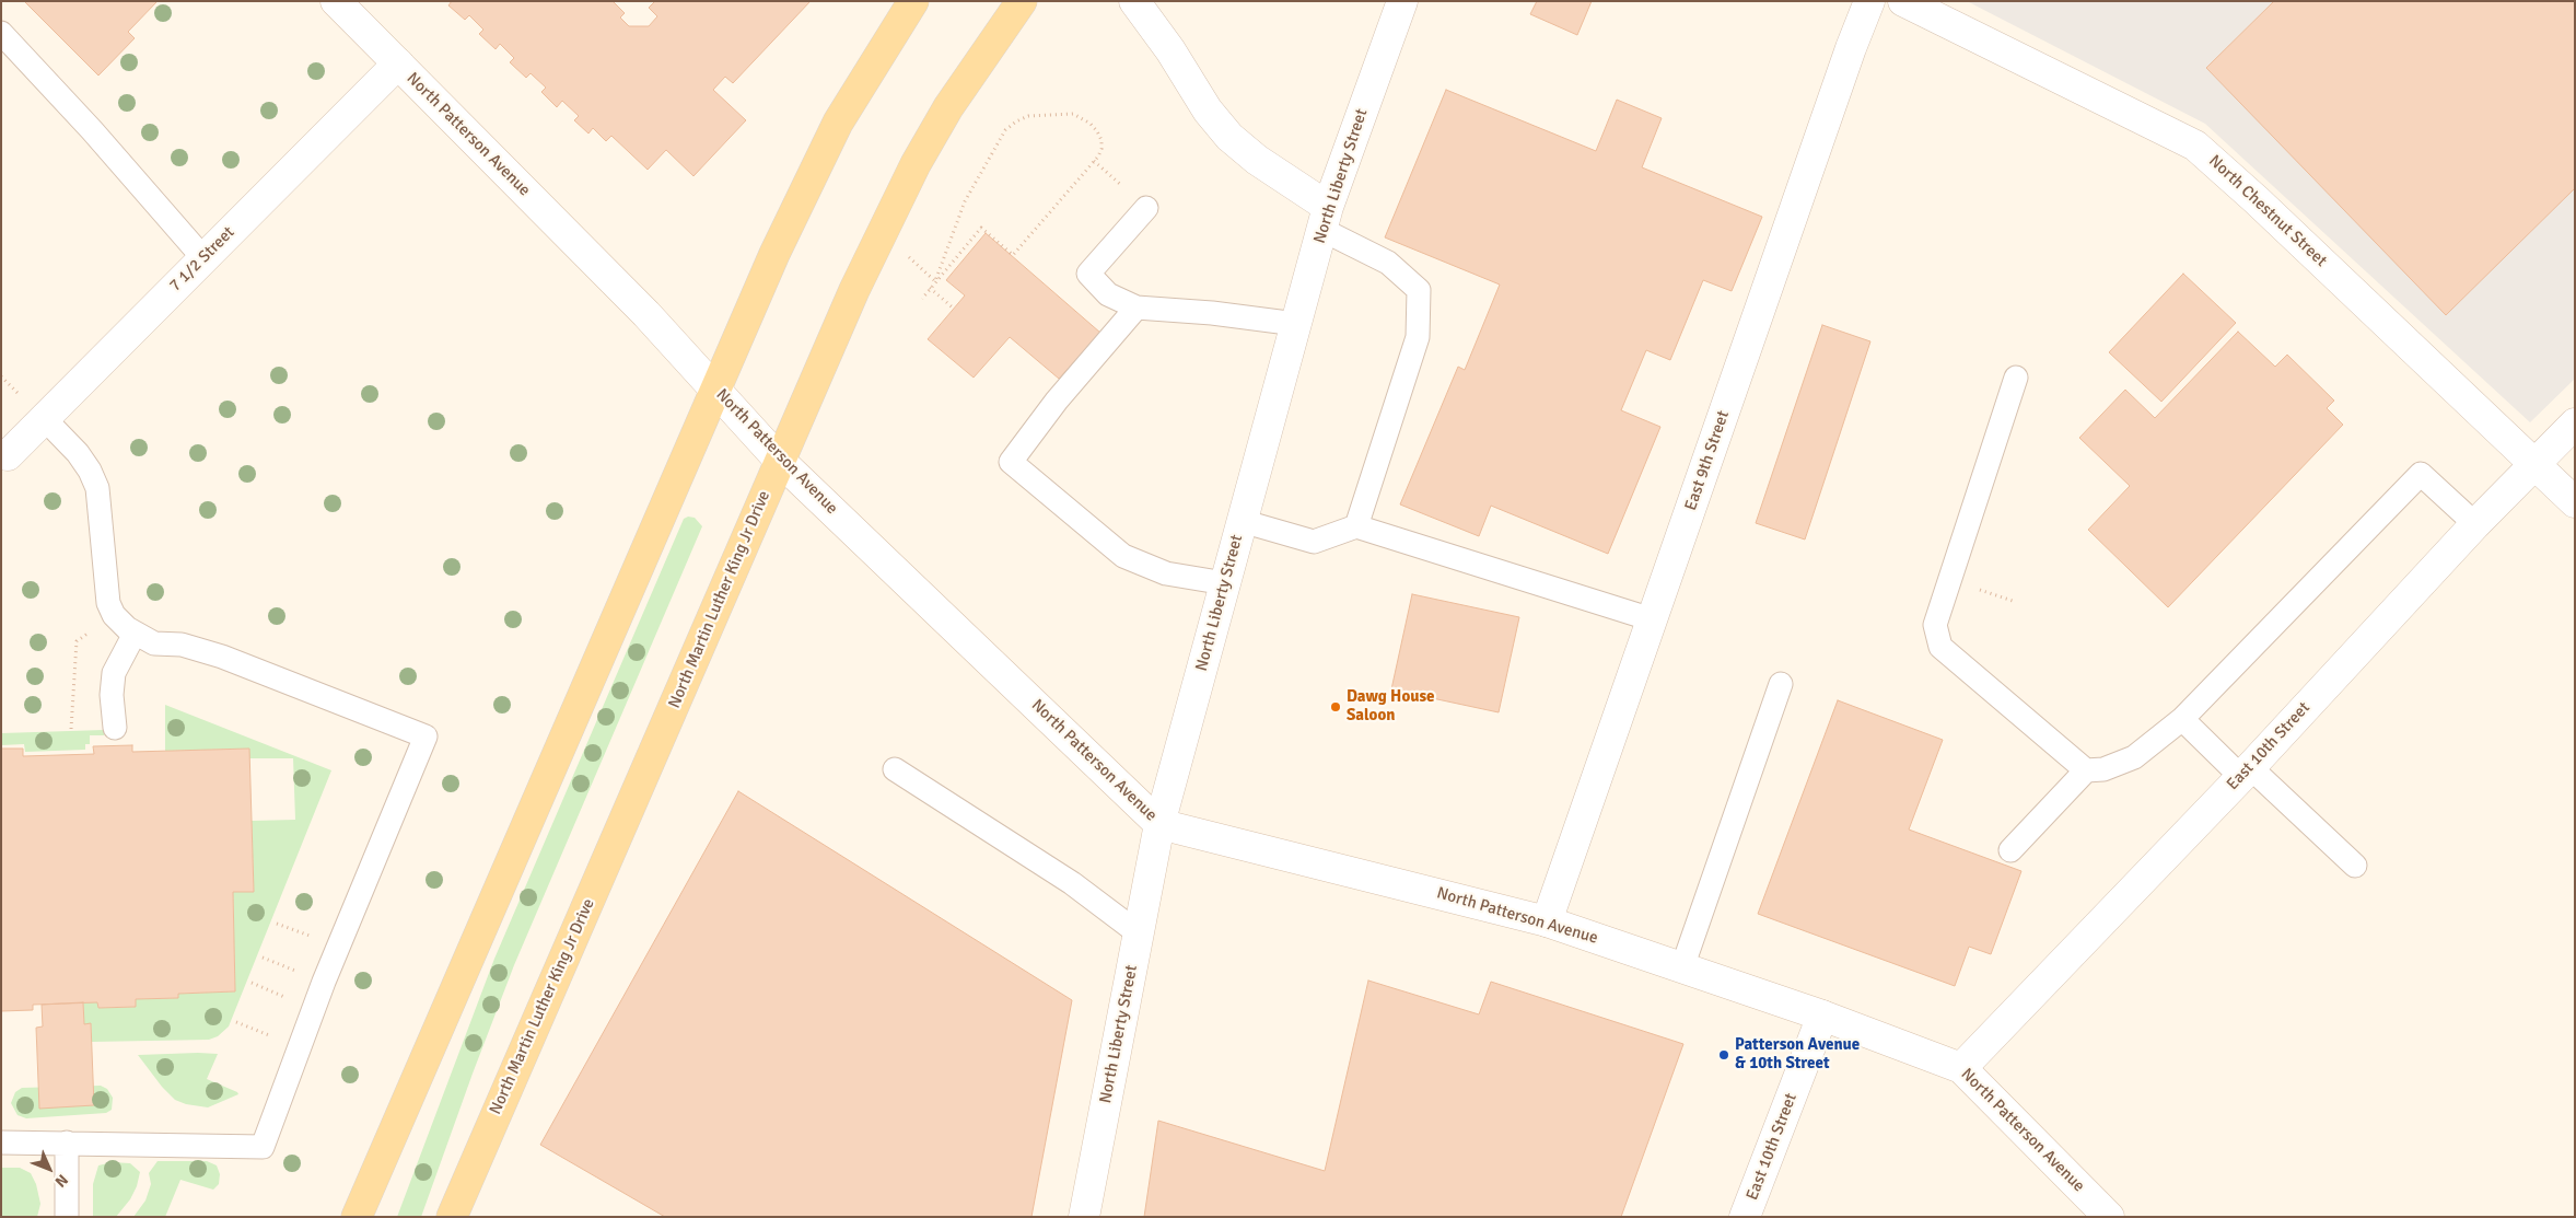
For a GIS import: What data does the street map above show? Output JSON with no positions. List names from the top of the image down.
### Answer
{
  "streets": {
    "main road": ["North Martin Luther King Jr Drive"],
    "street": [
      "North Patterson Avenue",
      "North Liberty Street",
      "North Chestnut Street",
      "7 1/2 Street",
      "East 9th Street",
      "East 10th Street"
    ]
  },
  "crossings": [
    ["North Patterson Avenue", "North Liberty Street"],
    ["North Patterson Avenue", "7 1/2 Street"],
    ["North Patterson Avenue", "East 9th Street"],
    ["North Patterson Avenue", "North Martin Luther King Jr Drive"],
    ["North Patterson Avenue", "East 10th Street"],
    ["North Chestnut Street", "East 10th Street"]
  ],
  "places": ["Dawg House Saloon", "Patterson Avenue & 10th Street"],
  "north": "bottom right"
}
